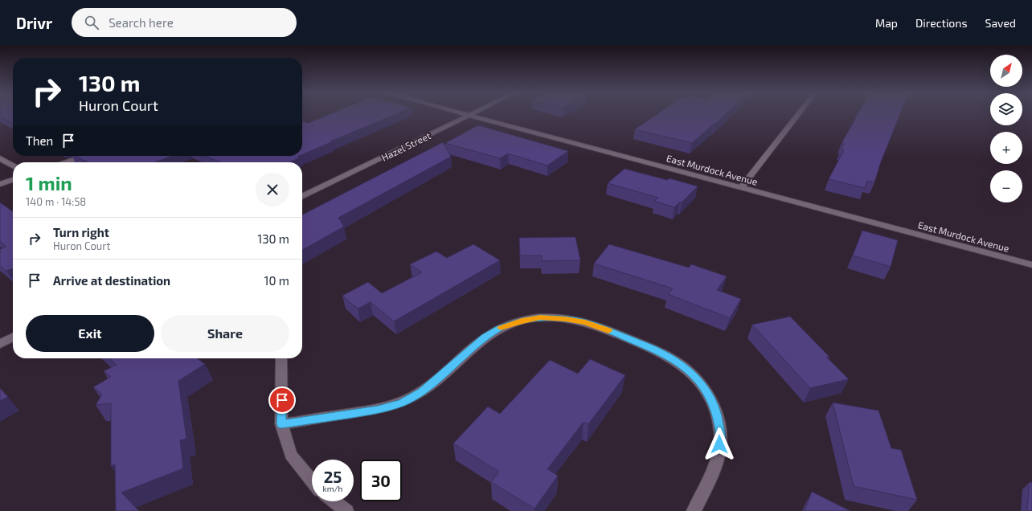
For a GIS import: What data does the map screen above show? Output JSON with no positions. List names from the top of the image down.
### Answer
{
  "streets": {
    "street": ["Hazel Street", "East Murdock Avenue"]
  },
  "crossings": [
    ["Hazel Street", "East Murdock Avenue"]
  ],
  "north": "top right",
  "page": {
    "header": "Drivr",
    "search": "Search here",
    "nav": ["Map", "Directions", "Saved"],
    "map_buttons": ["+", "−"],
    "turn": ["130 m", "Huron Court"],
    "then": "Then",
    "heading": ["1 min", "140 m · 14:58"],
    "list": [
      {
        "name": "Turn right",
        "note": "Huron Court",
        "value": "130 m"
      },
      {
        "name": "Arrive at destination",
        "value": "10 m"
      }
    ],
    "buttons": ["Exit", "Share"],
    "speed": "25 km/h",
    "limit": "30"
  }
}
